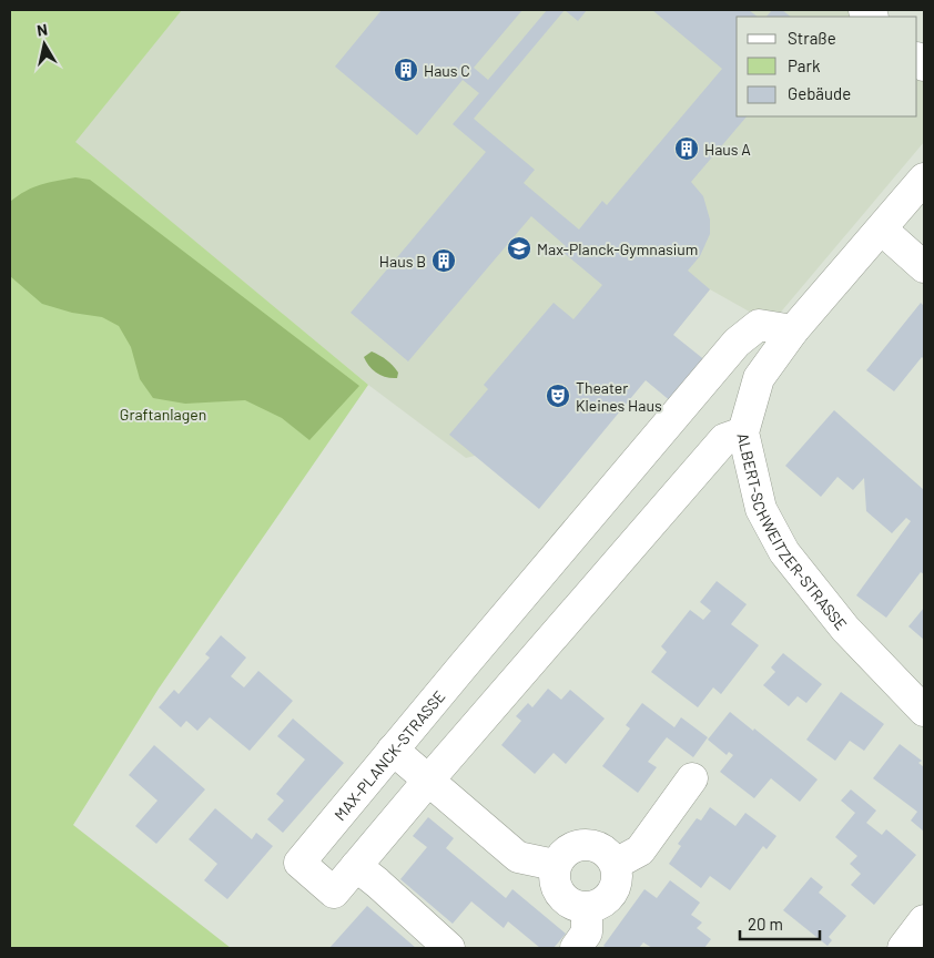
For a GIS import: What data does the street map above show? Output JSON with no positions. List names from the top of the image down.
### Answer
{
  "streets": {
    "street": ["ALBERT-SCHWEITZER-STRASSE", "MAX-PLANCK-STRASSE"]
  },
  "crossings": [
    ["ALBERT-SCHWEITZER-STRASSE", "MAX-PLANCK-STRASSE"]
  ],
  "parks": ["Graftanlagen"],
  "places": {
    "building": ["Haus C", "Haus A", "Haus B"],
    "school or university": ["Max-Planck-Gymnasium"],
    "theatre": ["Theater Kleines Haus"]
  },
  "legend": ["Straße", "Park", "Gebäude"],
  "scale_bar": "20 m",
  "north": "top"
}
